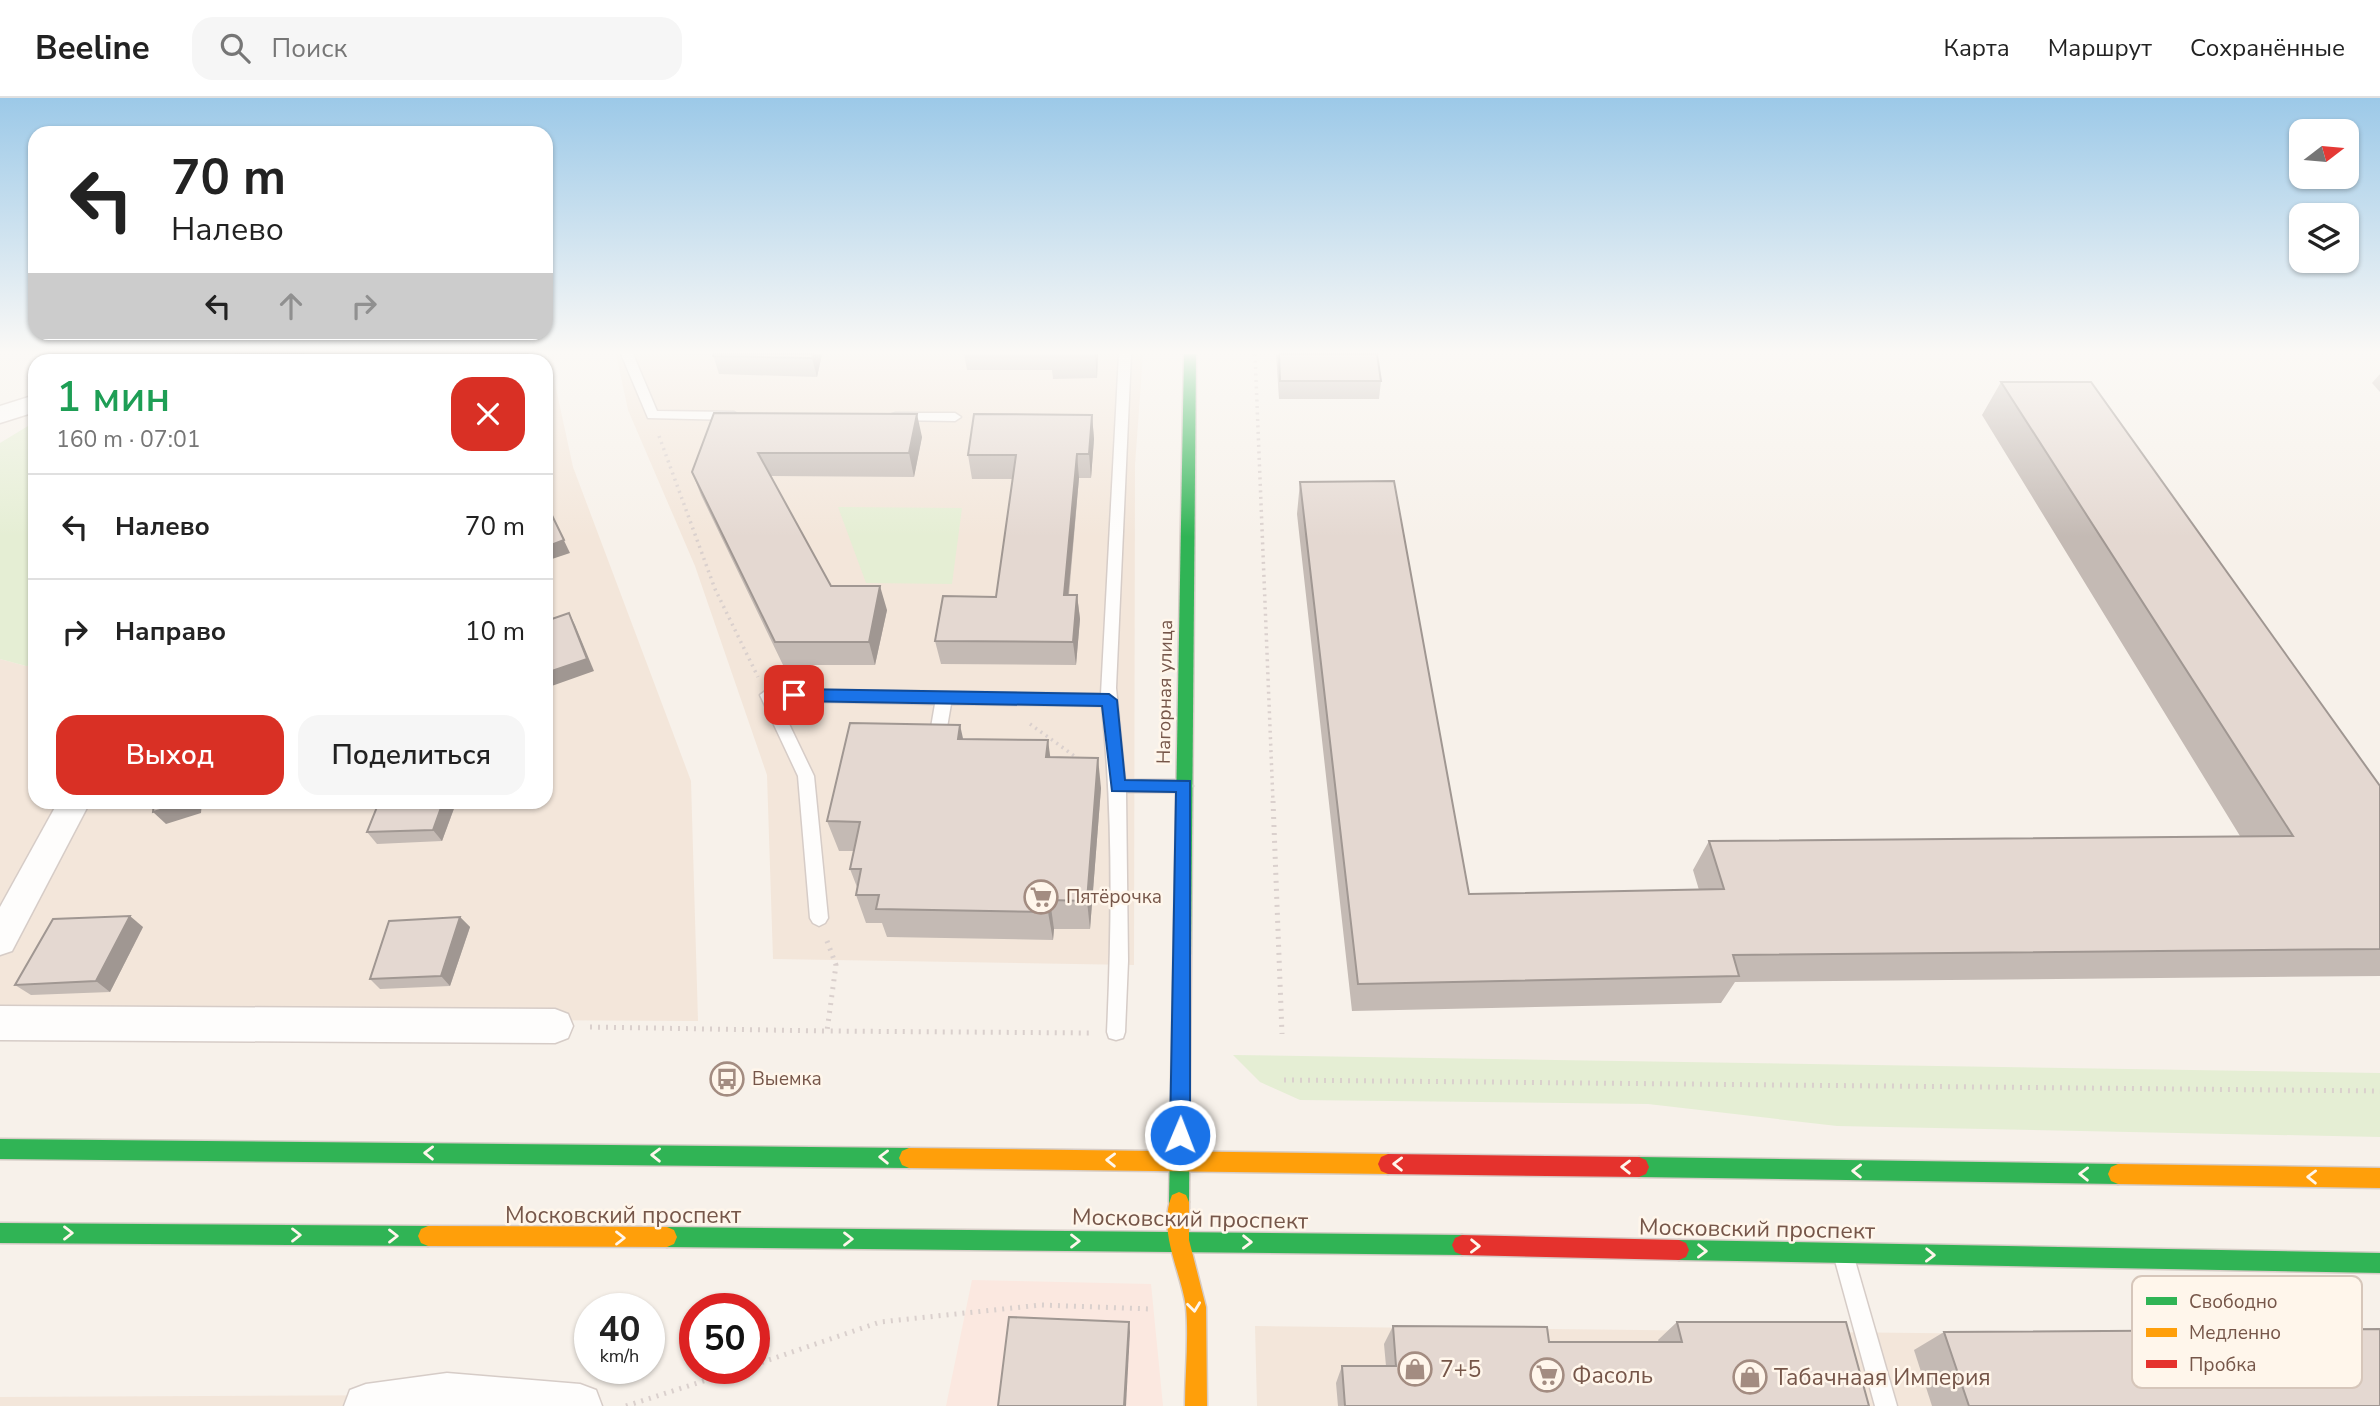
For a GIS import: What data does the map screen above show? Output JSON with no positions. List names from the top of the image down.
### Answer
{
  "streets": {
    "main road": ["Нагорная улица", "Московский проспект"]
  },
  "crossings": [
    ["Нагорная улица", "Московский проспект"]
  ],
  "places": {
    "supermarket": ["Пятёрочка", "Фасоль"],
    "bus stop": ["Выемка"],
    "shop": ["7+5", "Табачнаая Империя"]
  },
  "legend": ["Свободно", "Медленно", "Пробка"],
  "north": "right",
  "page": {
    "header": "Beeline",
    "search": "Поиск",
    "nav": ["Карта", "Маршрут", "Сохранённые"],
    "turn": ["70 m", "Налево"],
    "heading": ["1 мин", "160 m · 07:01"],
    "list": [
      {
        "name": "Налево",
        "value": "70 m"
      },
      {
        "name": "Направо",
        "value": "10 m"
      }
    ],
    "buttons": ["Выход", "Поделиться"],
    "speed": "40 km/h",
    "limit": "50"
  }
}
